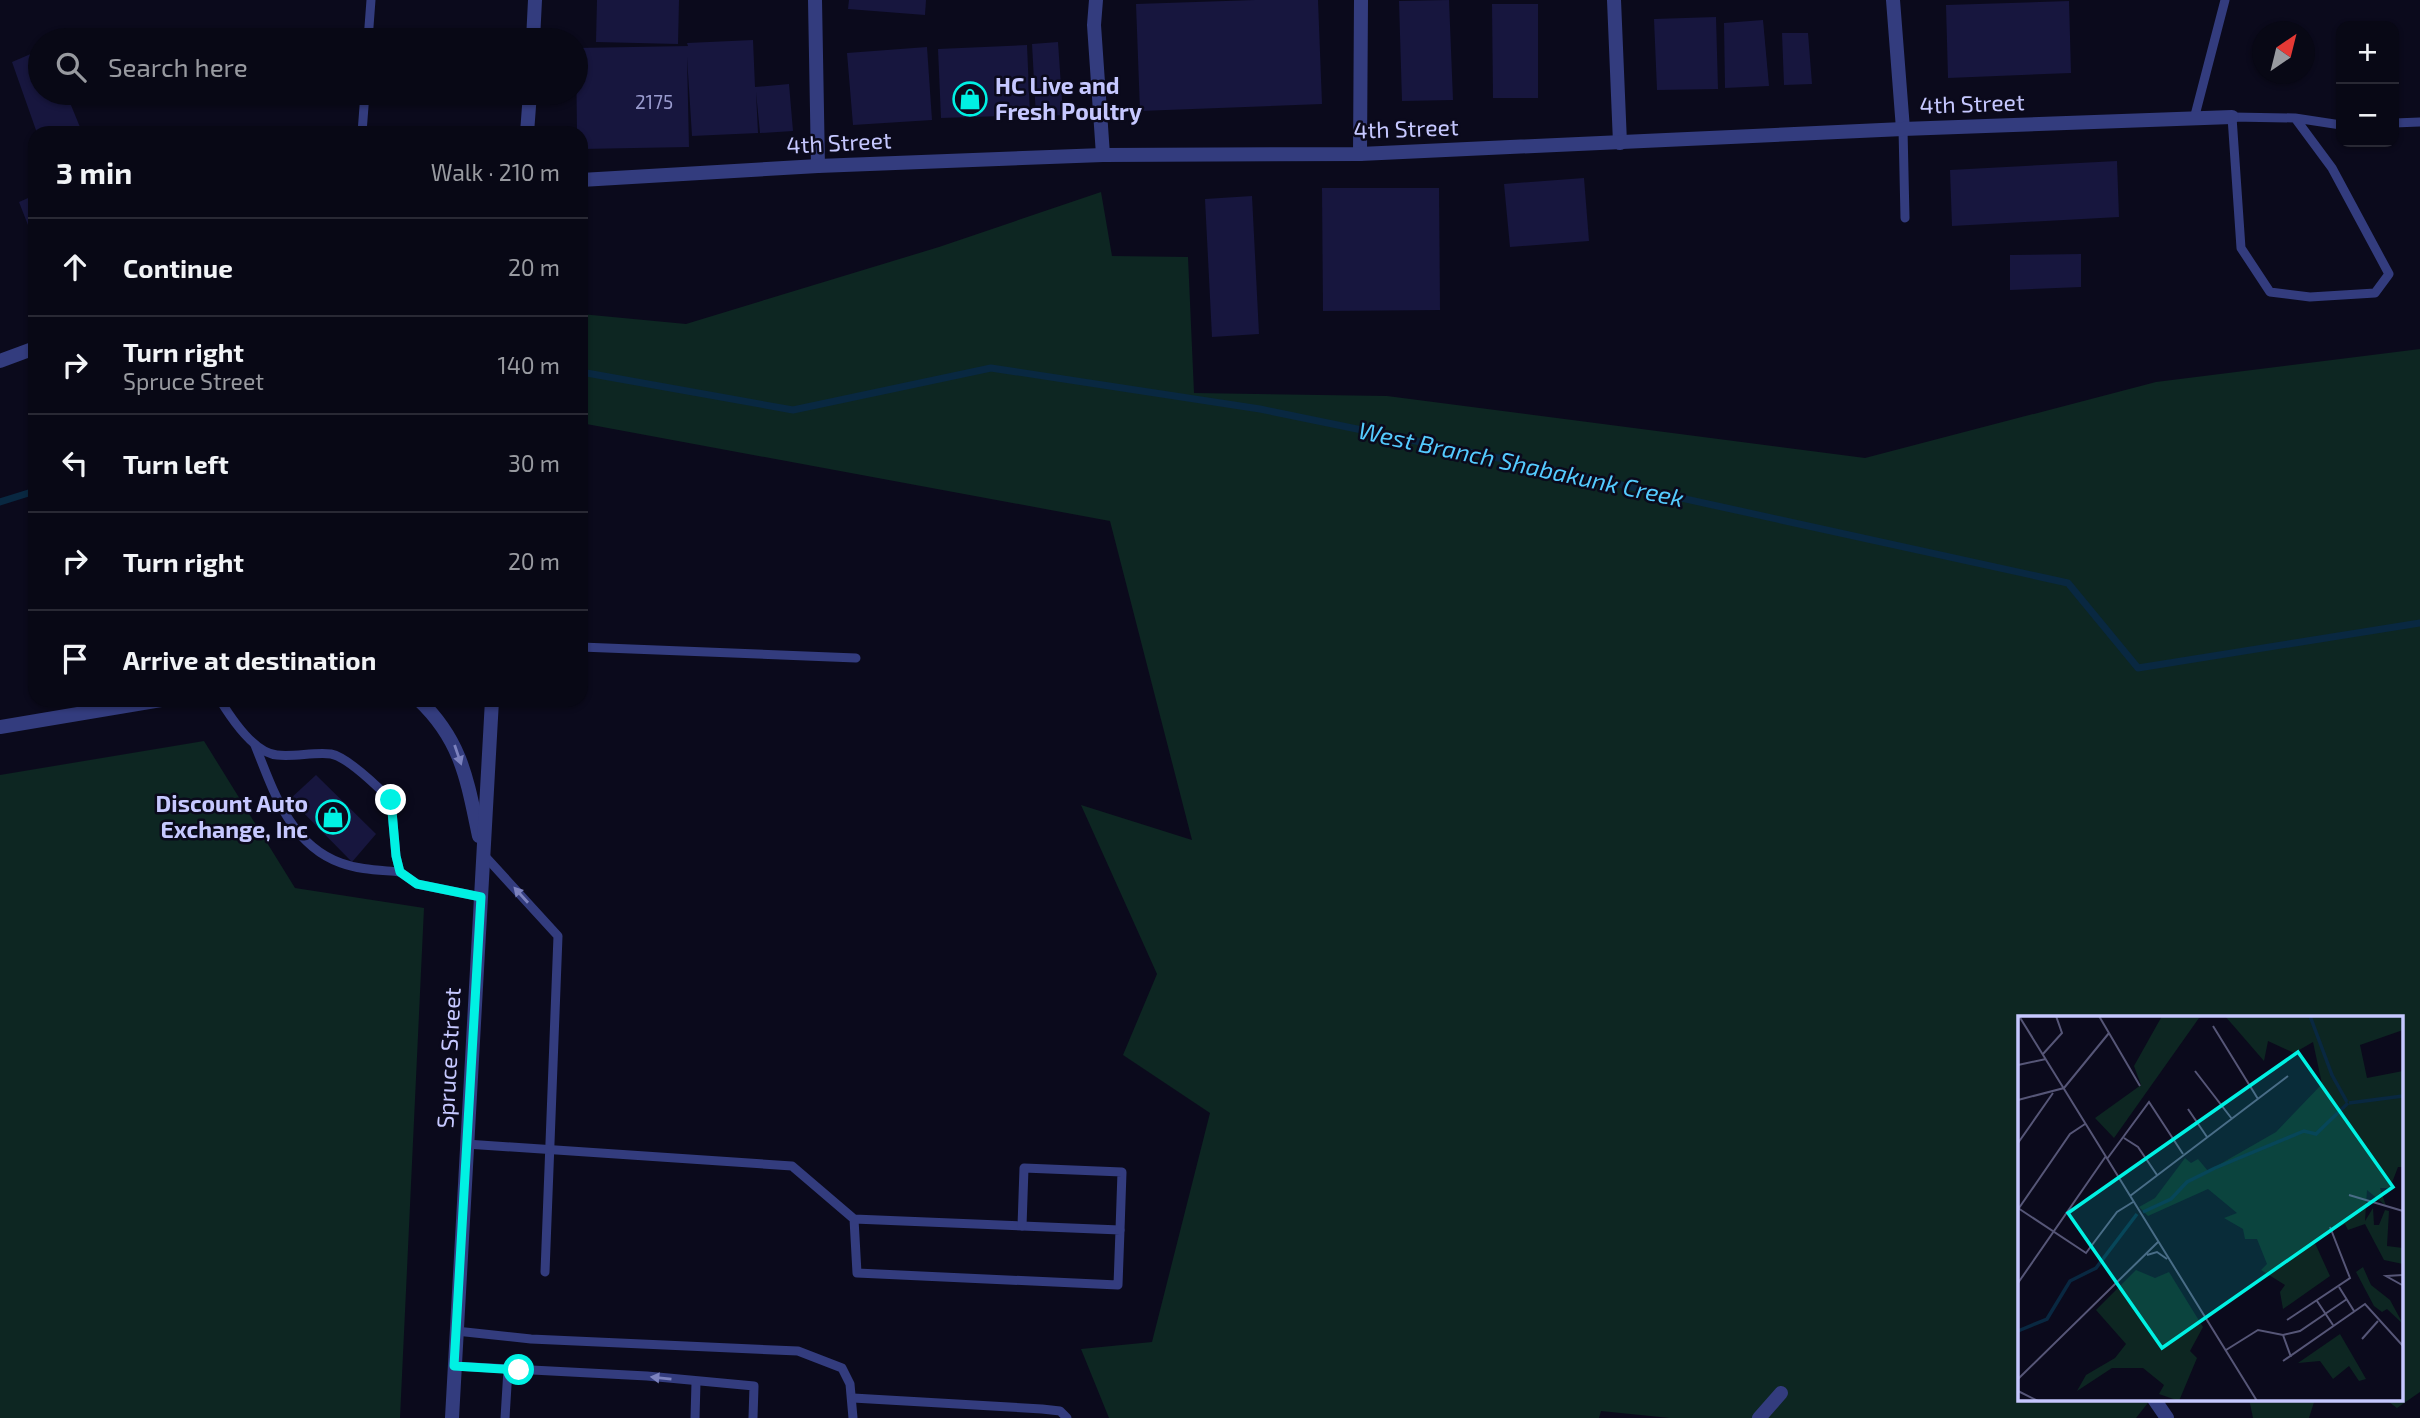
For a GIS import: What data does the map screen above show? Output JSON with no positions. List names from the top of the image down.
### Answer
{
  "streets": {
    "street": ["4th Street", "Spruce Street"]
  },
  "water": ["West Branch Shabakunk Creek"],
  "places": {
    "shop": ["HC Live and Fresh Poultry", "Discount Auto Exchange, Inc"]
  },
  "house_numbers": ["2175"],
  "north": "top right",
  "page": {
    "map_buttons": ["+", "−"],
    "search": "Search here",
    "heading": ["3 min", "Walk · 210 m"],
    "list": [
      ["Continue", "20 m"],
      ["Turn right", "Spruce Street", "140 m"],
      ["Turn left", "30 m"],
      ["Turn right", "20 m"],
      "Arrive at destination"
    ]
  }
}
